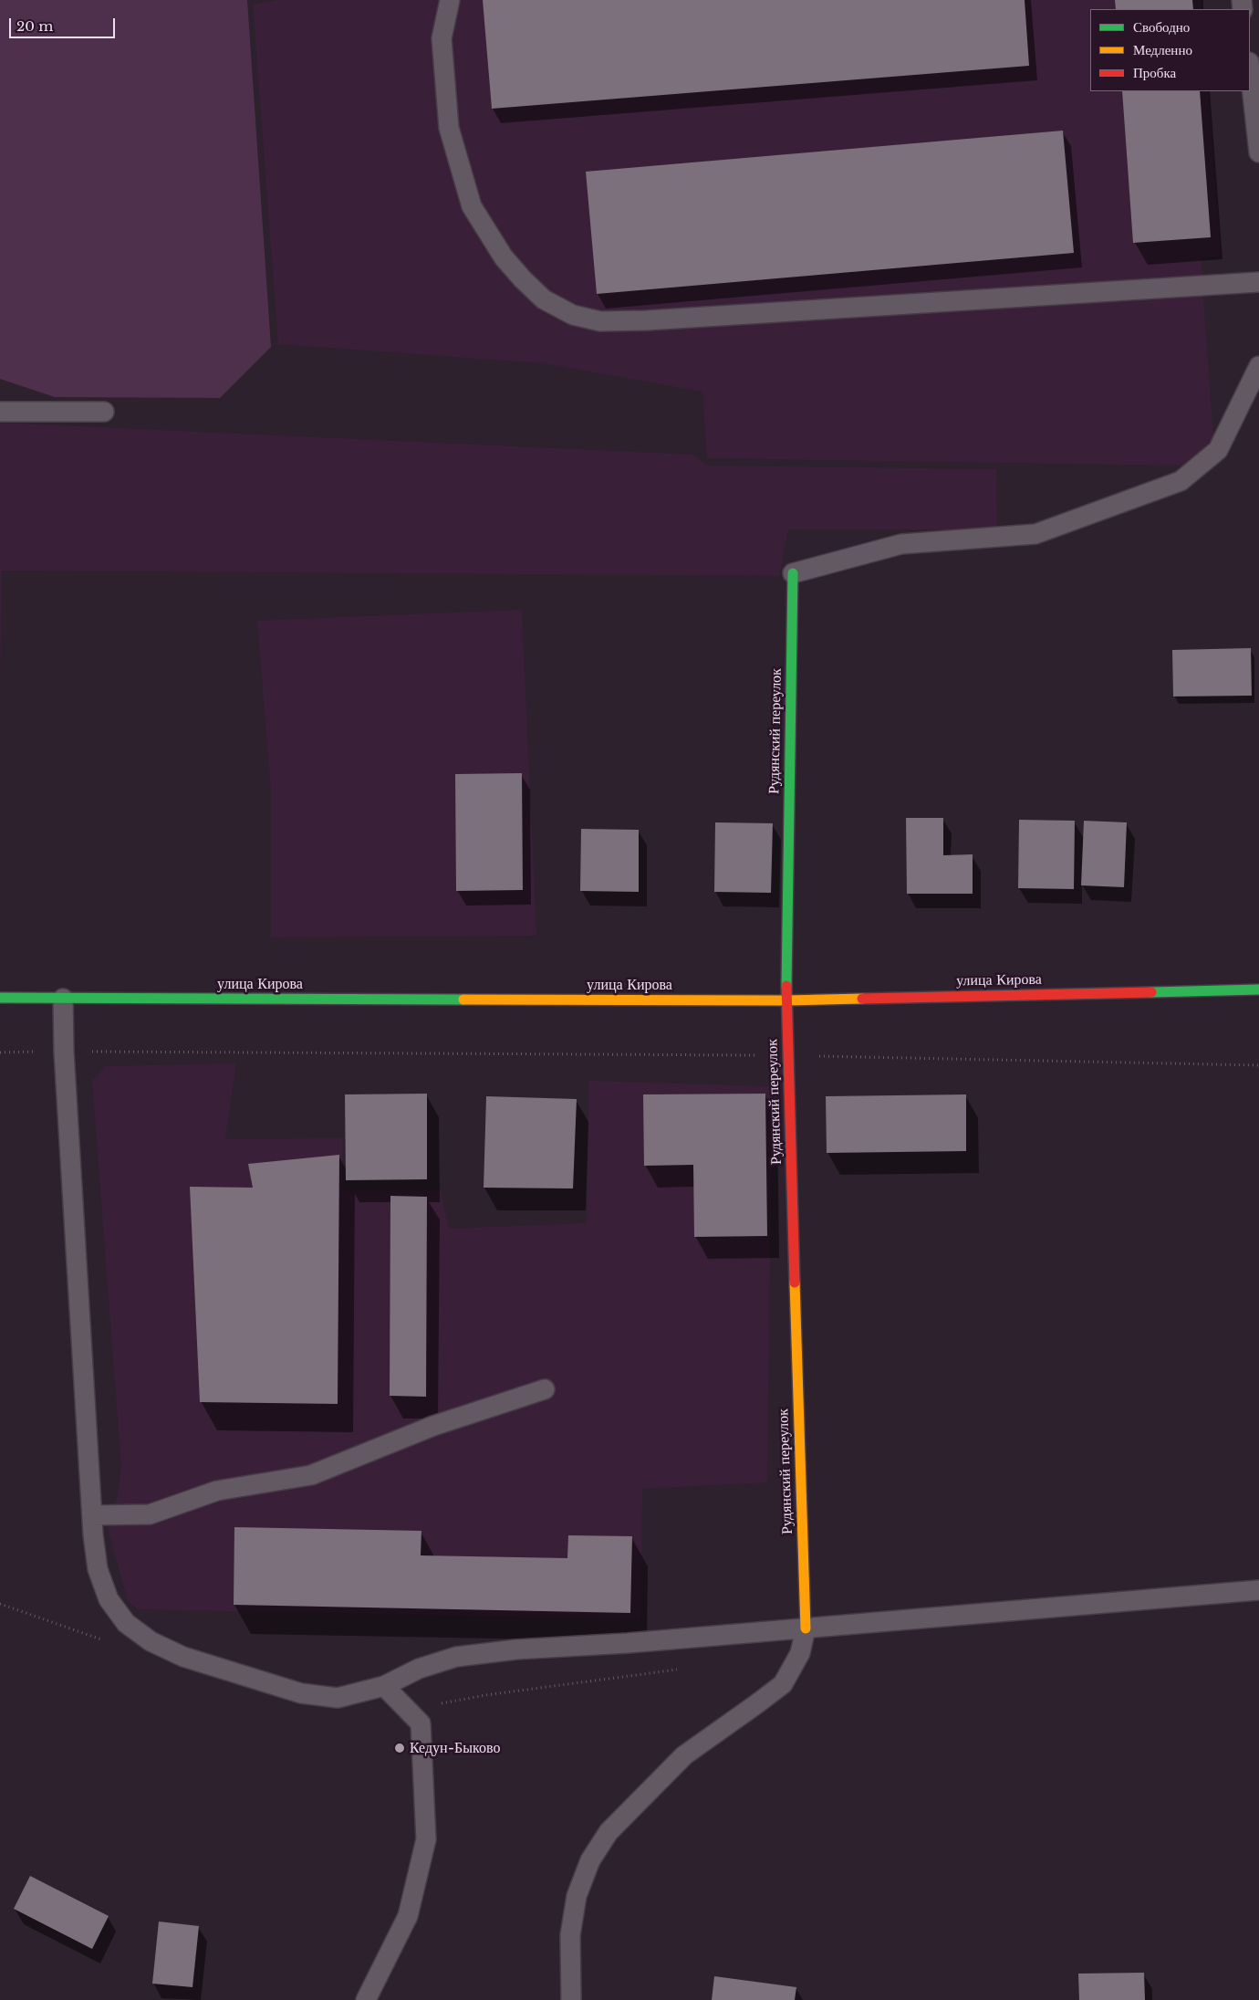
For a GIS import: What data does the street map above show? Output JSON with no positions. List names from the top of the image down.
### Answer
{
  "streets": {
    "main road": ["Рудянский переулок", "улица Кирова"]
  },
  "crossings": [
    ["Рудянский переулок", "улица Кирова"]
  ],
  "places": ["Кедун-Быково"],
  "legend": ["Свободно", "Медленно", "Пробка"],
  "scale_bar": "20 m"
}
